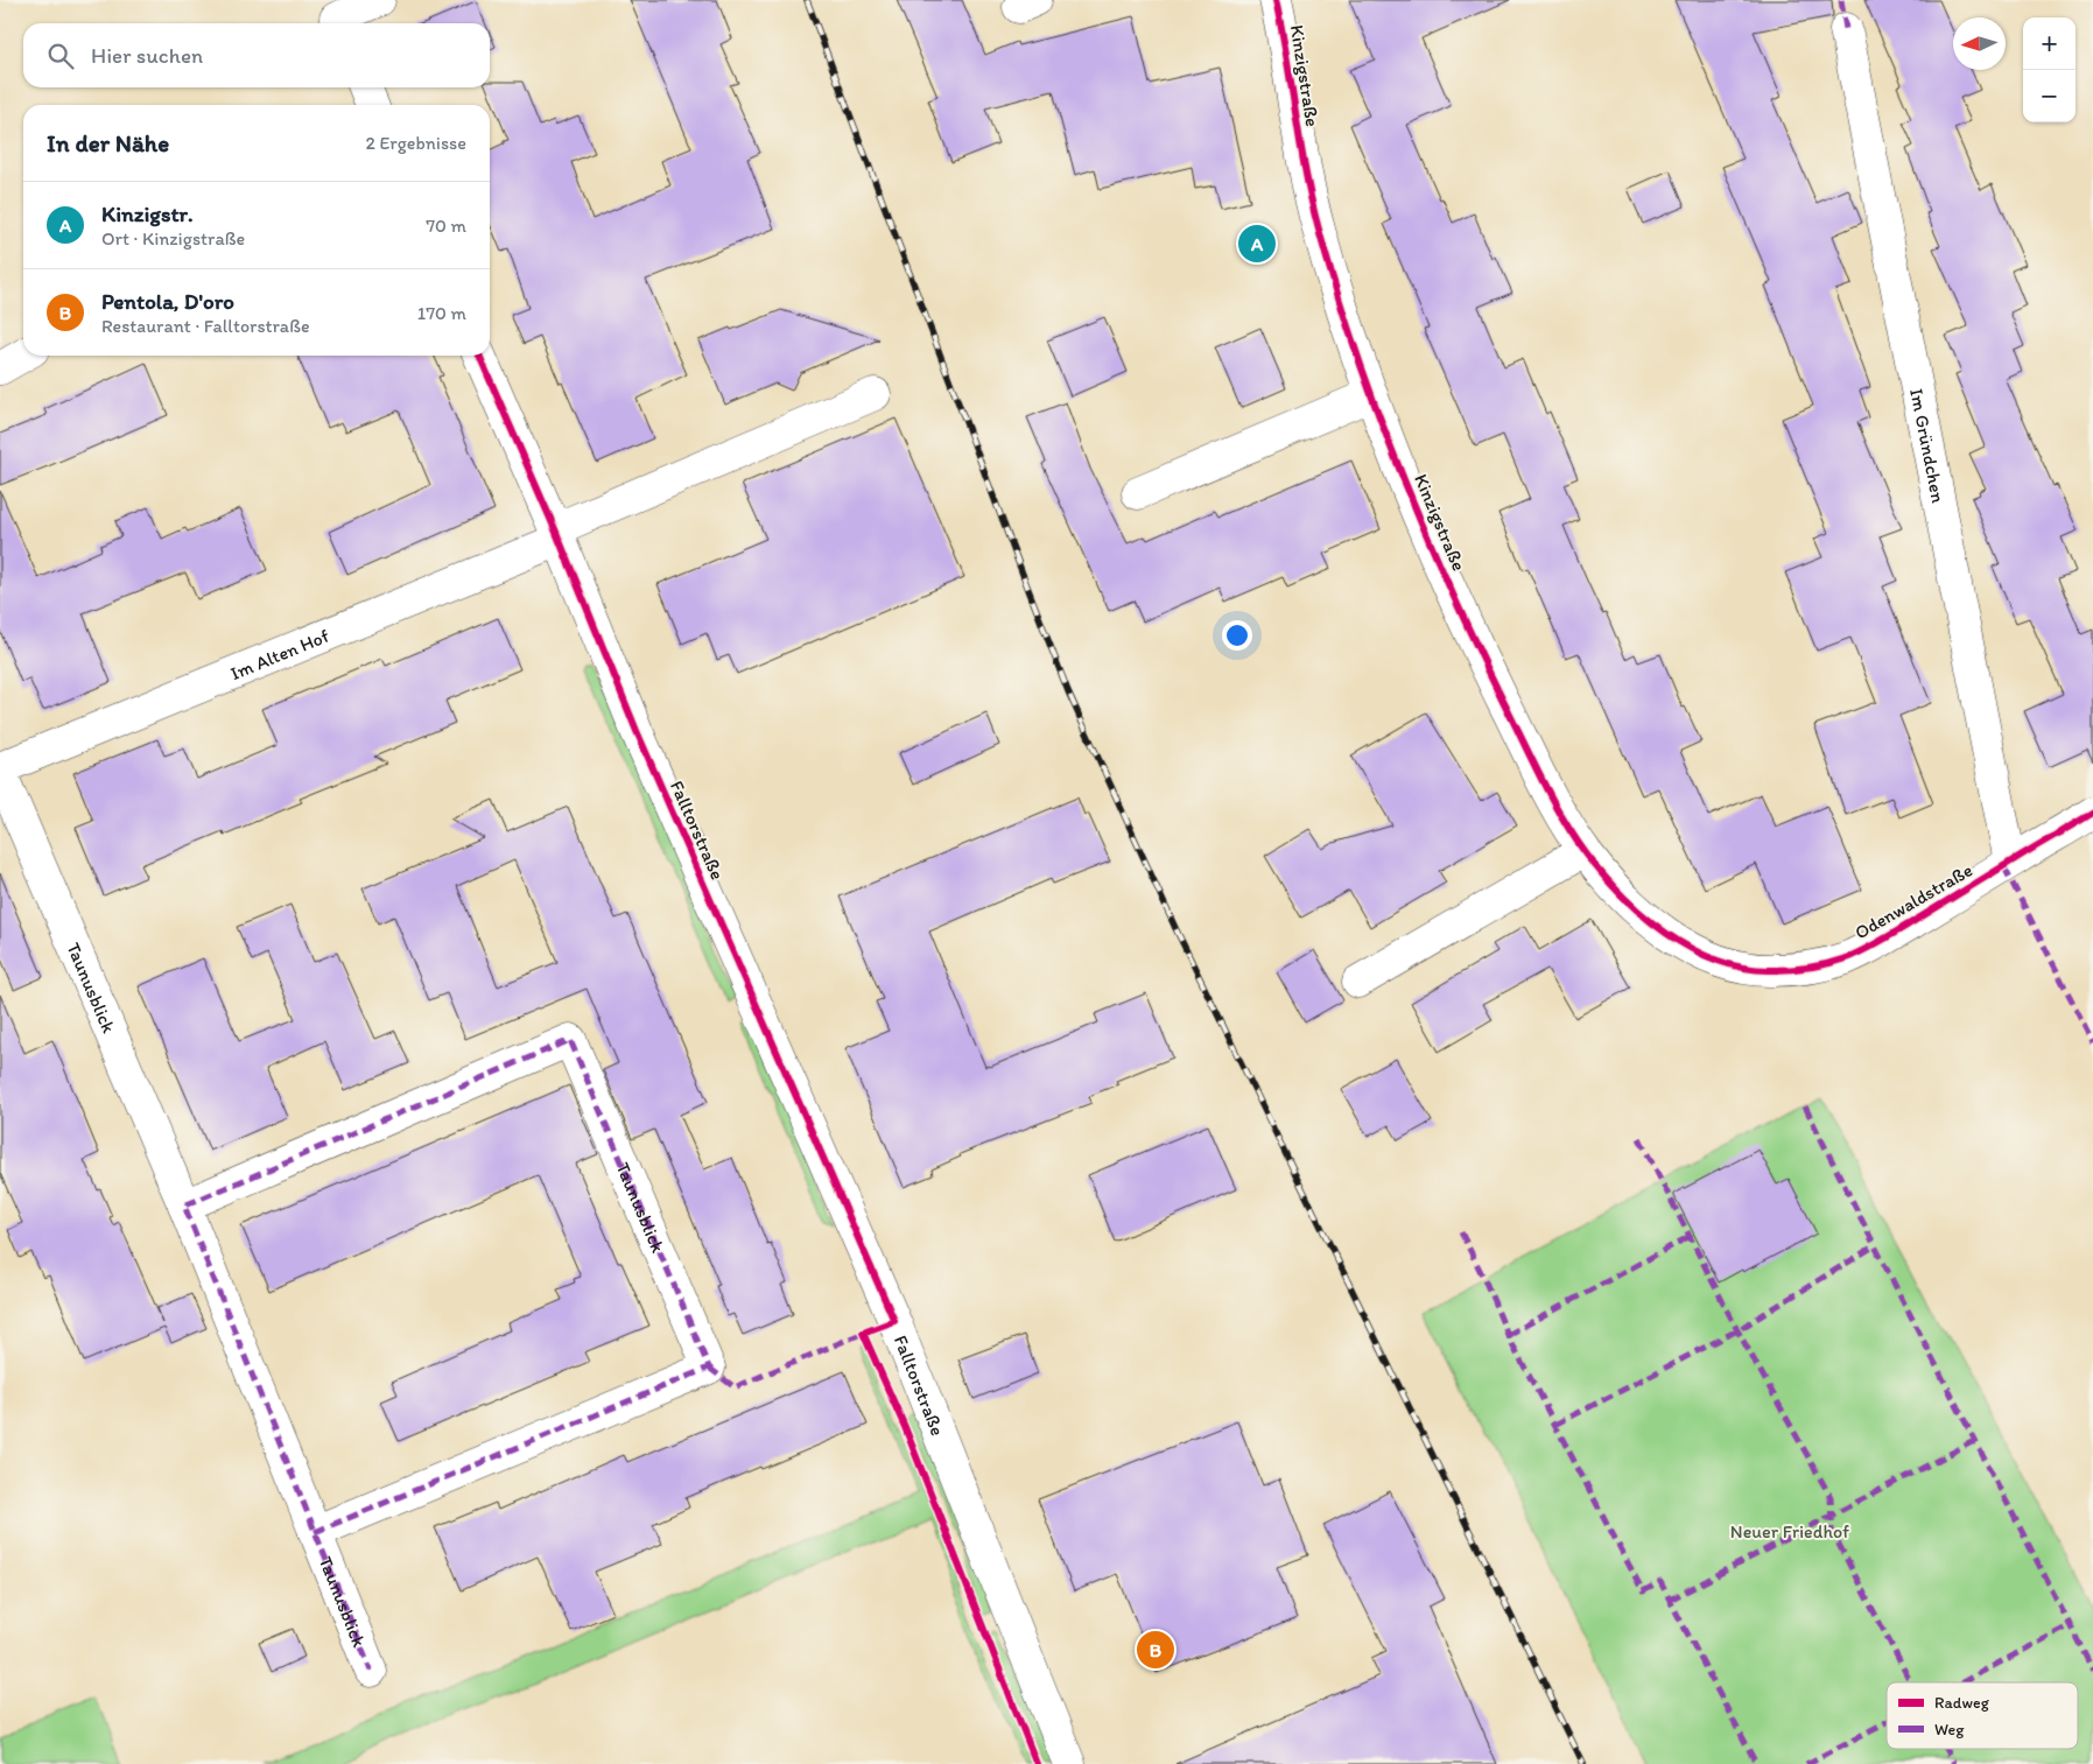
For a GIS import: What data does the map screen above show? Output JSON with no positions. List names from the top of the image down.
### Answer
{
  "streets": {
    "street": [
      "Kinzigstraße",
      "Im Gründchen",
      "Im Alten Hof",
      "Falltorstraße",
      "Odenwaldstraße",
      "Taunusblick"
    ]
  },
  "crossings": [
    ["Kinzigstraße", "Odenwaldstraße"],
    ["Im Gründchen", "Odenwaldstraße"],
    ["Im Alten Hof", "Falltorstraße"],
    ["Im Alten Hof", "Taunusblick"]
  ],
  "parks": ["Neuer Friedhof"],
  "legend": ["Radweg", "Weg"],
  "north": "left",
  "page": {
    "map_buttons": ["+", "−"],
    "search": "Hier suchen",
    "heading": ["In der Nähe", "2 Ergebnisse"],
    "list": [
      {
        "mark": "A",
        "name": "Kinzigstr.",
        "note": "Ort · Kinzigstraße",
        "value": "70 m"
      },
      {
        "mark": "B",
        "name": "Pentola, D'oro",
        "note": "Restaurant · Falltorstraße",
        "value": "170 m"
      }
    ],
    "pins": ["A", "B"]
  }
}
